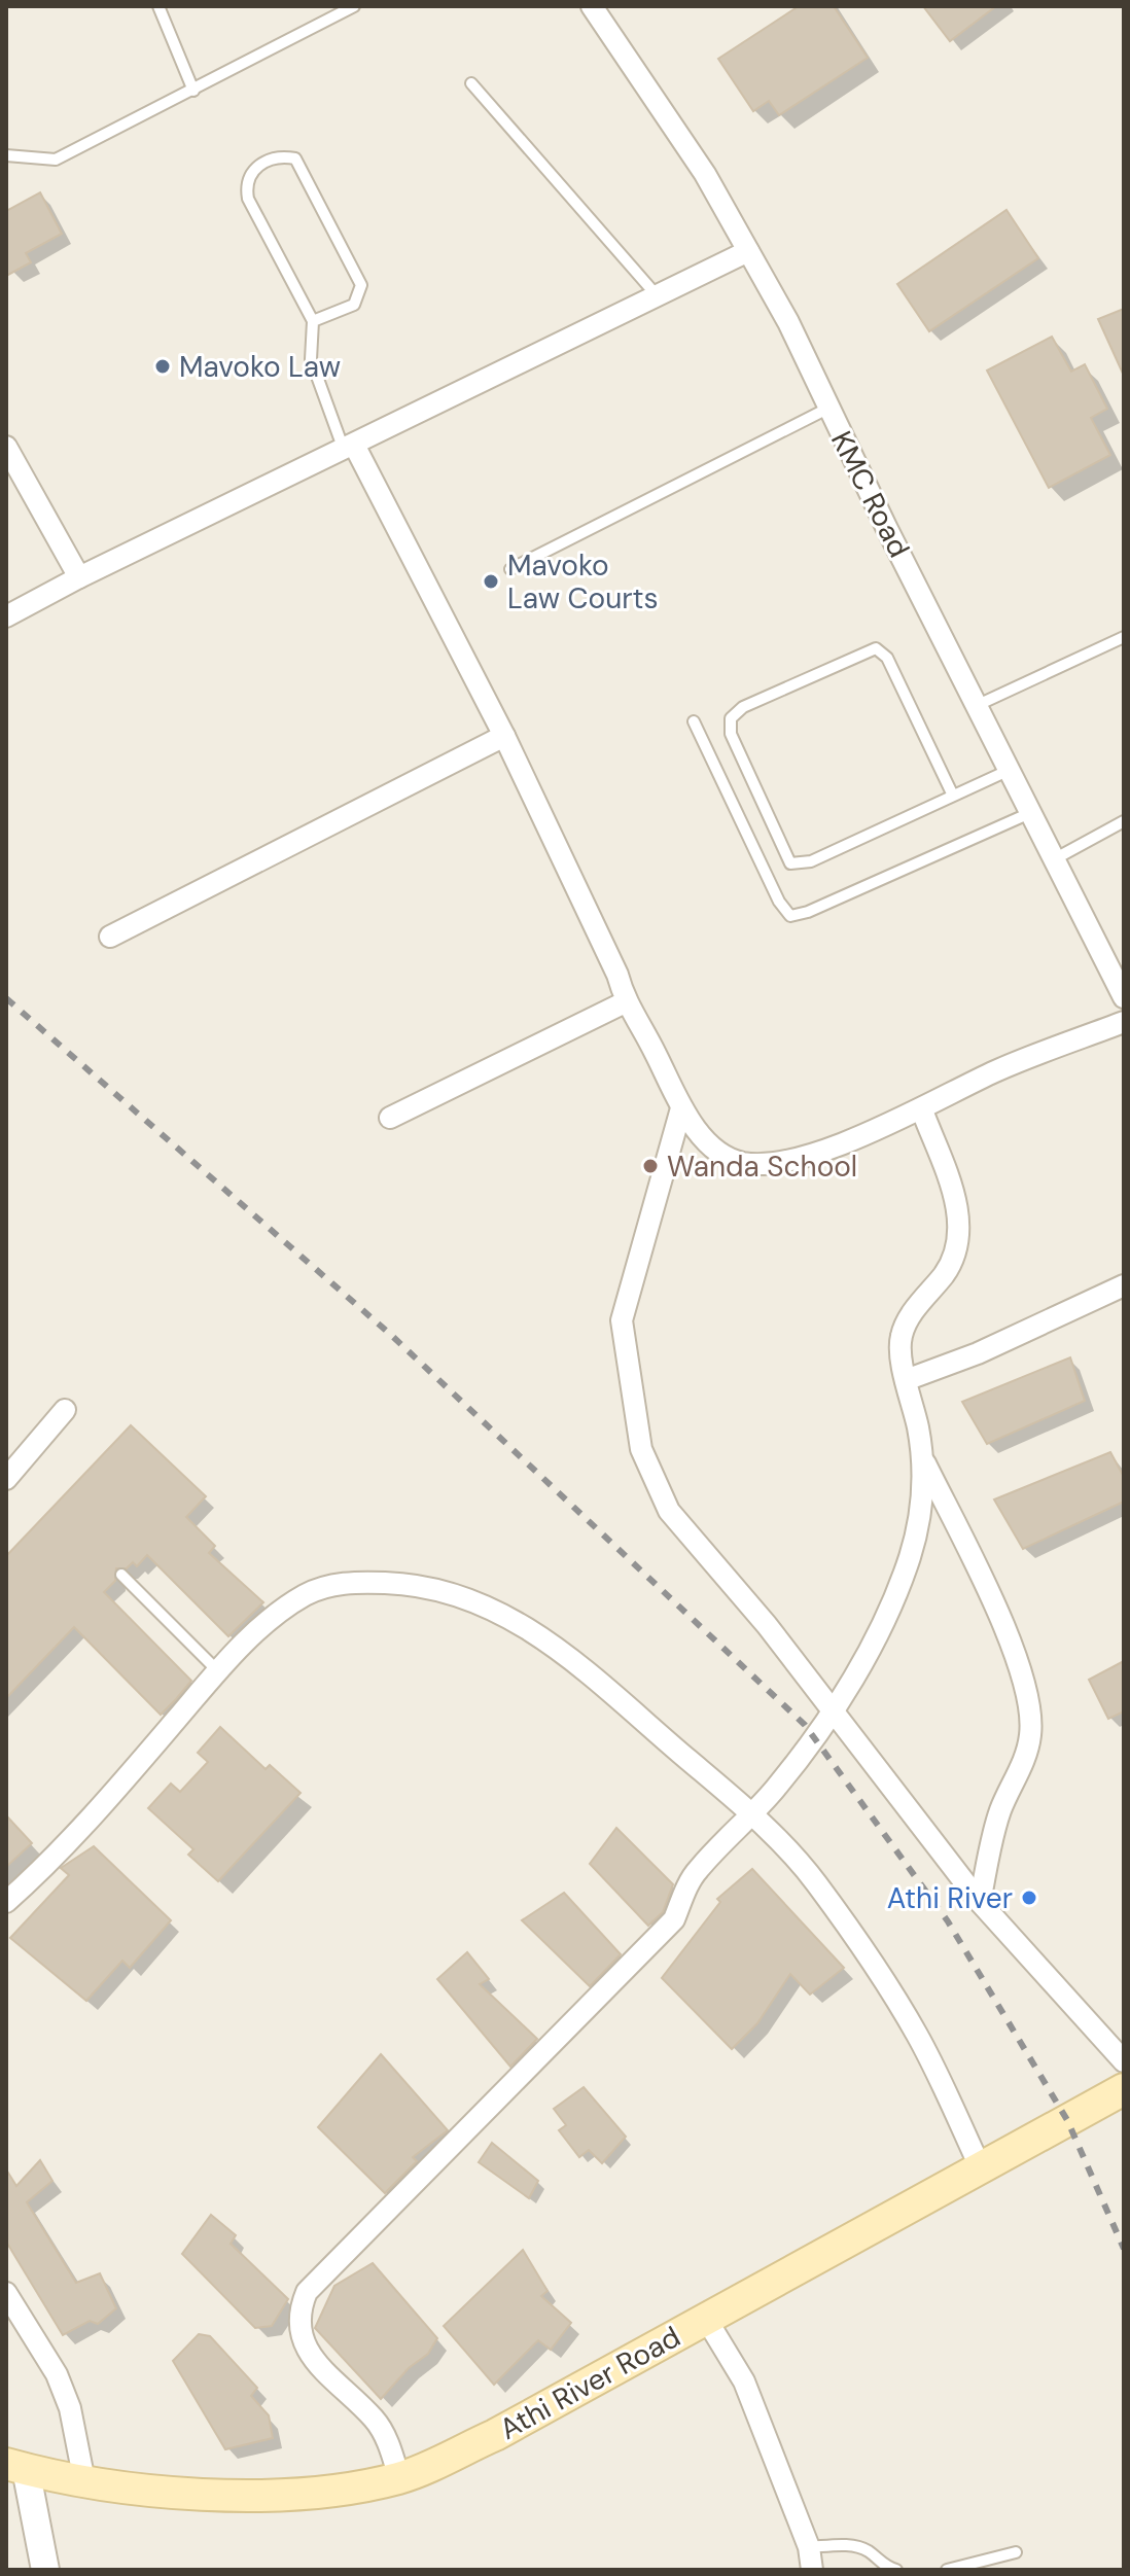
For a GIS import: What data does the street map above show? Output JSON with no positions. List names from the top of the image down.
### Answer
{
  "streets": {
    "main road": ["Athi River Road"],
    "street": ["KMC Road"]
  },
  "places": [
    "Mavoko Law",
    "Mavoko Law Courts",
    "Wanda School",
    "Athi River"
  ]
}
